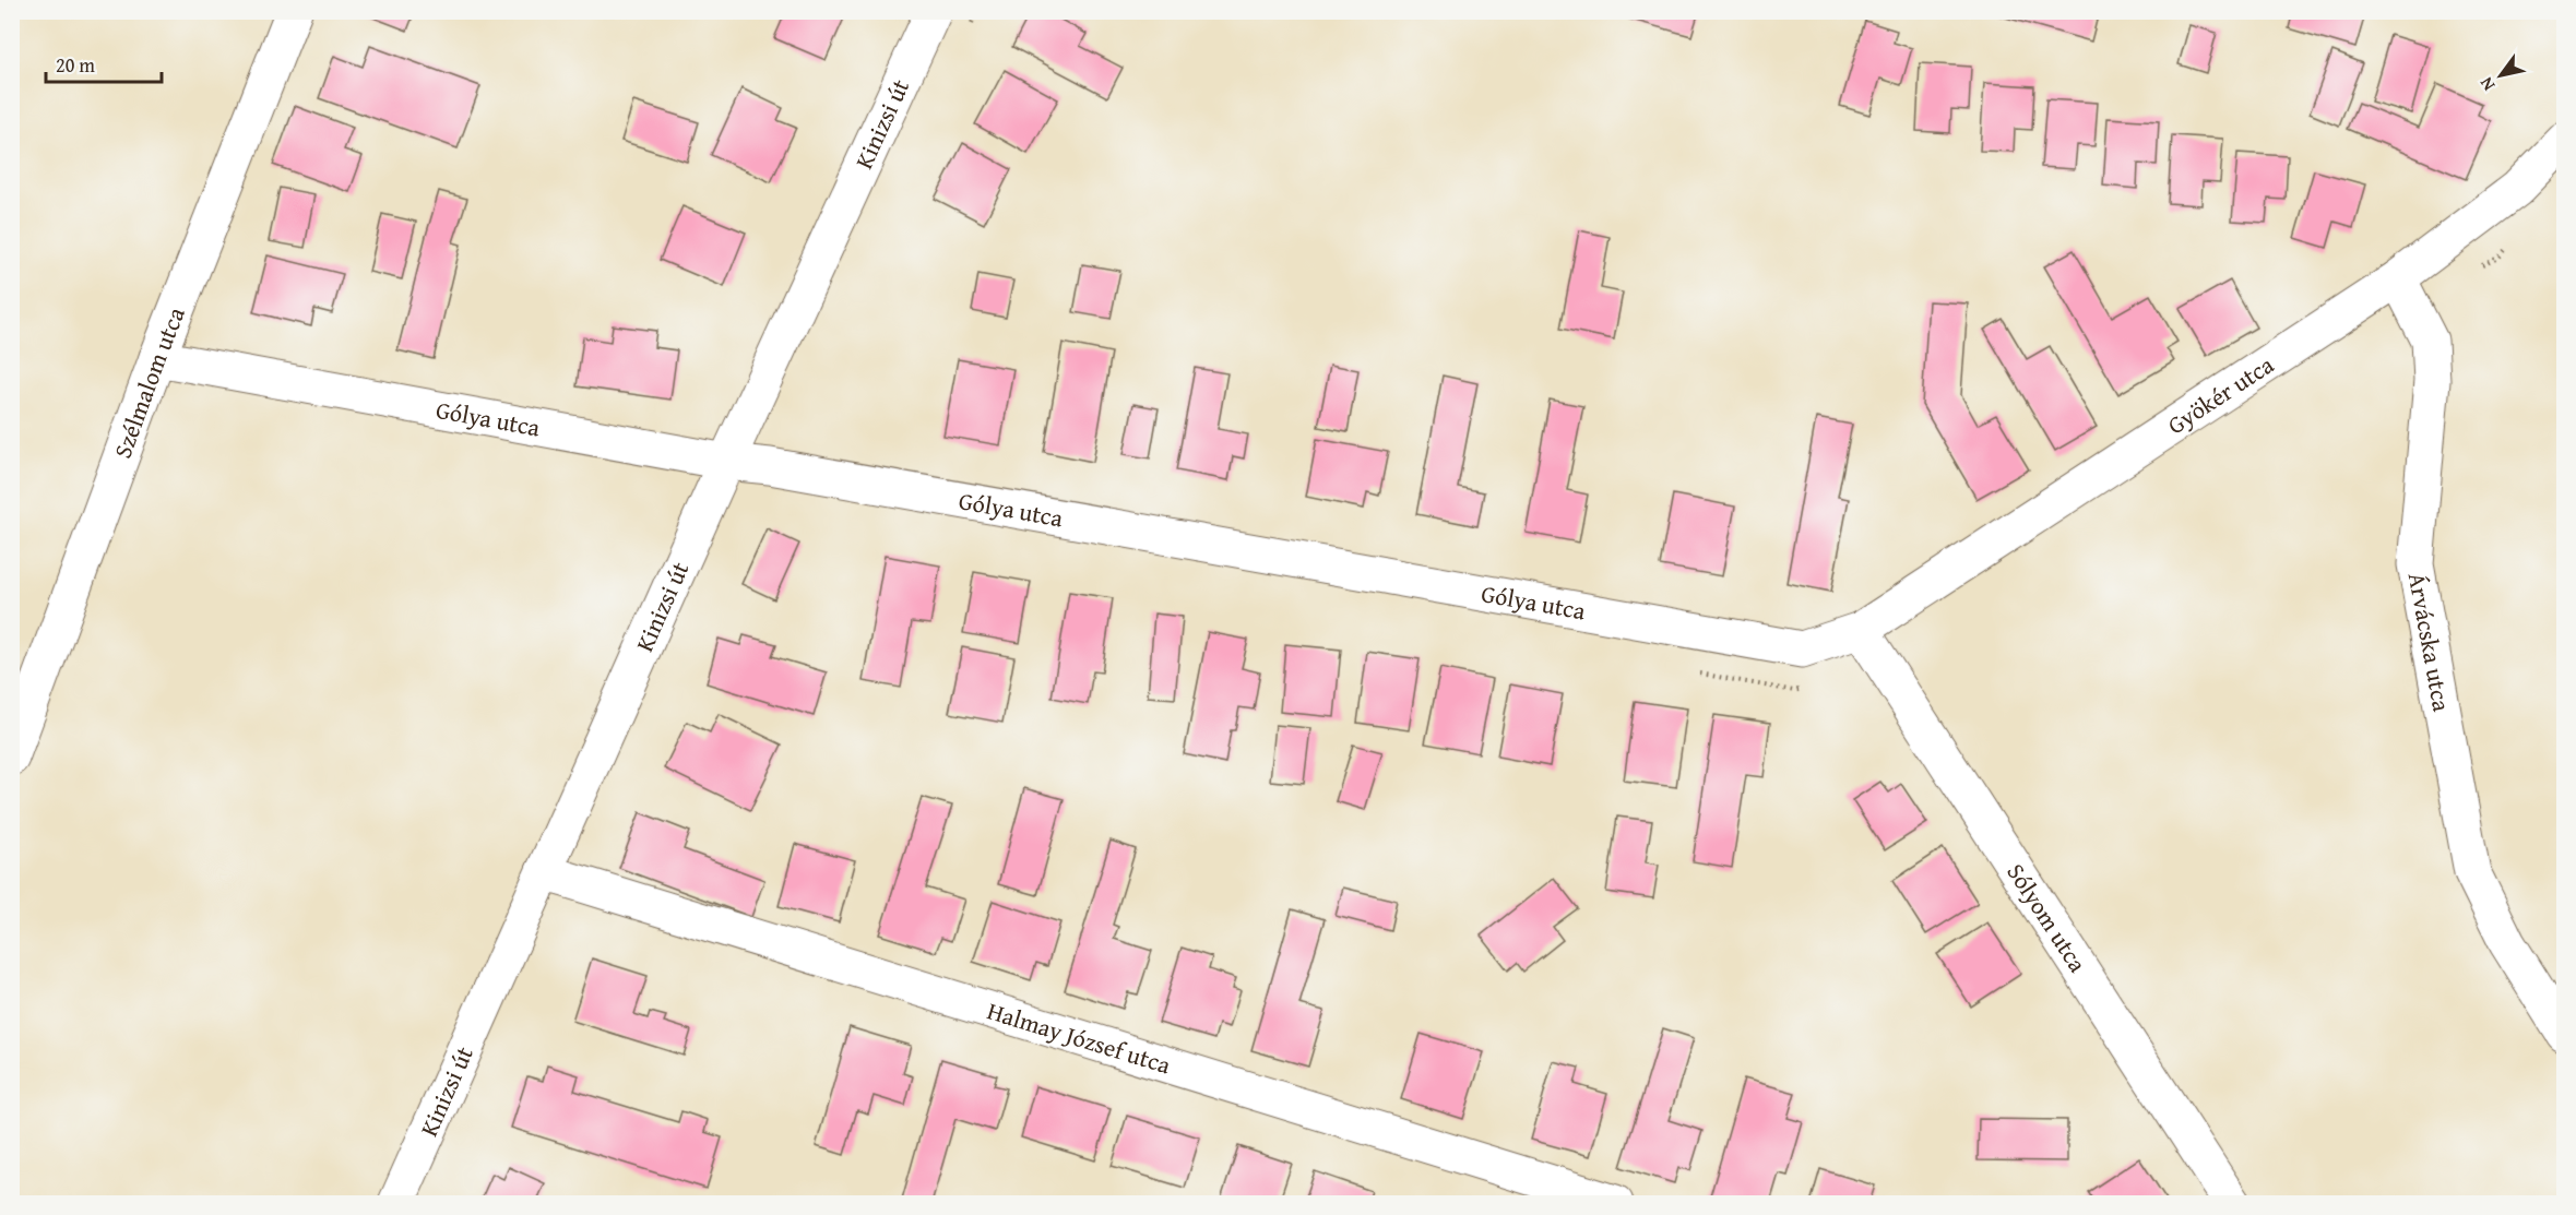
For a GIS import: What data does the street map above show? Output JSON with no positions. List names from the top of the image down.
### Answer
{
  "streets": {
    "street": [
      "Kinizsi út",
      "Szélmalom utca",
      "Gyökér utca",
      "Gólya utca",
      "Árvácska utca",
      "Sólyom utca",
      "Halmay József utca"
    ]
  },
  "crossings": [
    ["Kinizsi út", "Gólya utca"],
    ["Kinizsi út", "Halmay József utca"],
    ["Szélmalom utca", "Gólya utca"],
    ["Gyökér utca", "Gólya utca"],
    ["Gyökér utca", "Árvácska utca"],
    ["Gyökér utca", "Sólyom utca"],
    ["Gólya utca", "Sólyom utca"]
  ],
  "scale_bar": "20 m",
  "north": "bottom left"
}
